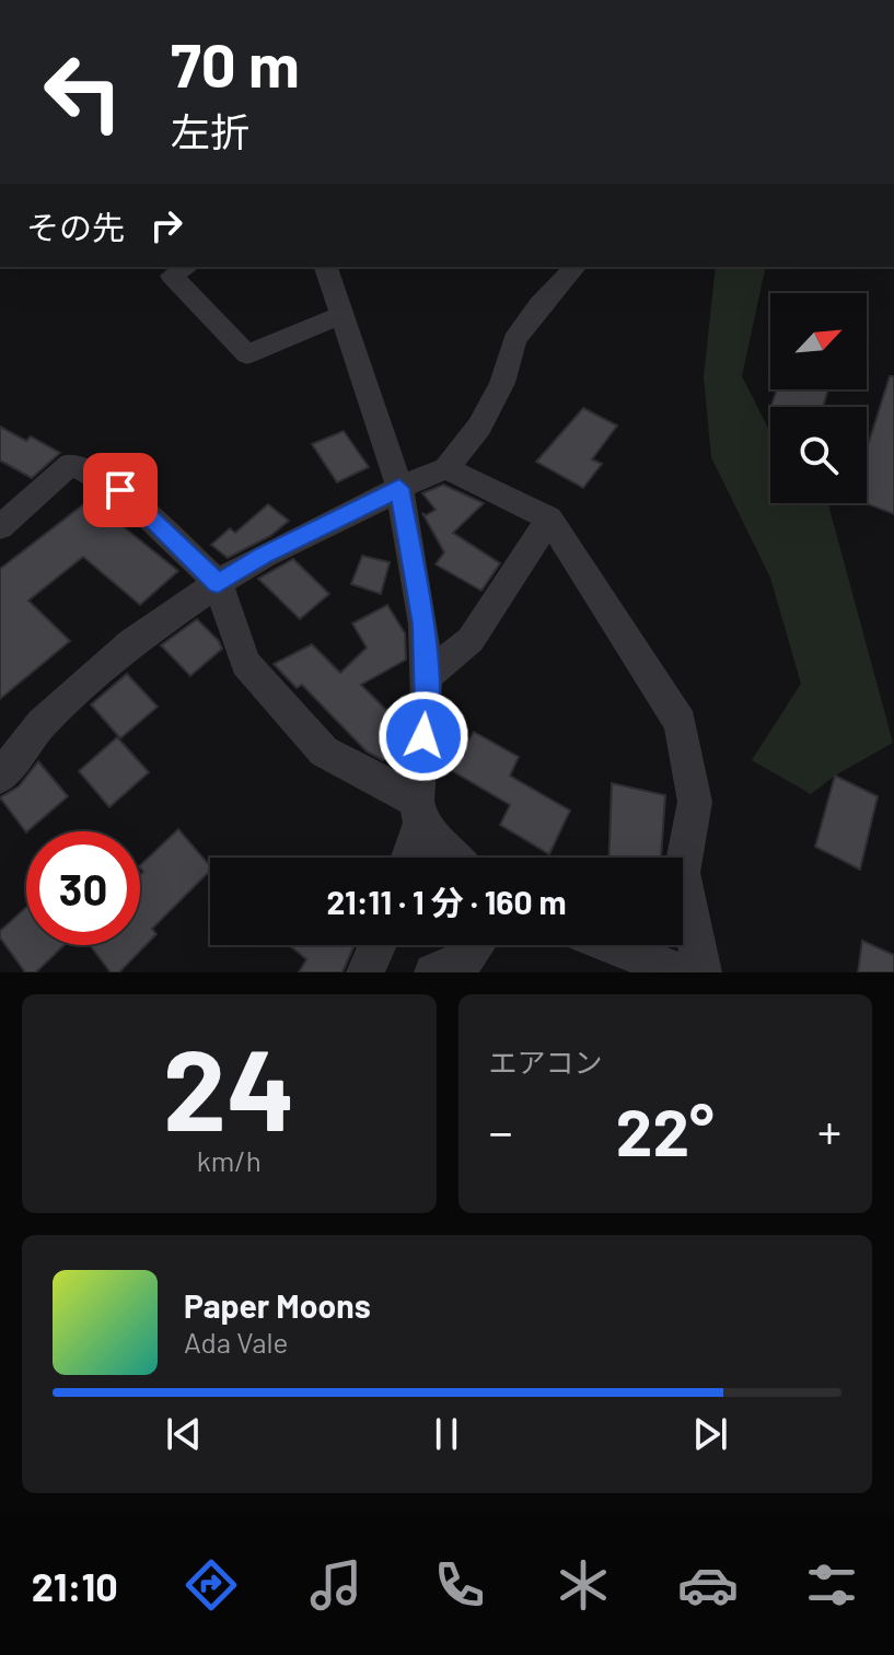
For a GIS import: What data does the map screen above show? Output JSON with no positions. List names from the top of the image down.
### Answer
{
  "north": "top right",
  "page": {
    "turn": ["70 m", "左折"],
    "then": "その先",
    "limit": "30",
    "trip": "21:11 · 1 分 · 160 m",
    "tile": [
      ["24", "km/h"],
      "エアコン"
    ],
    "heat": ["−", "22°", "+"],
    "song": ["Paper Moons", "Ada Vale"],
    "tabs": "21:10"
  }
}
